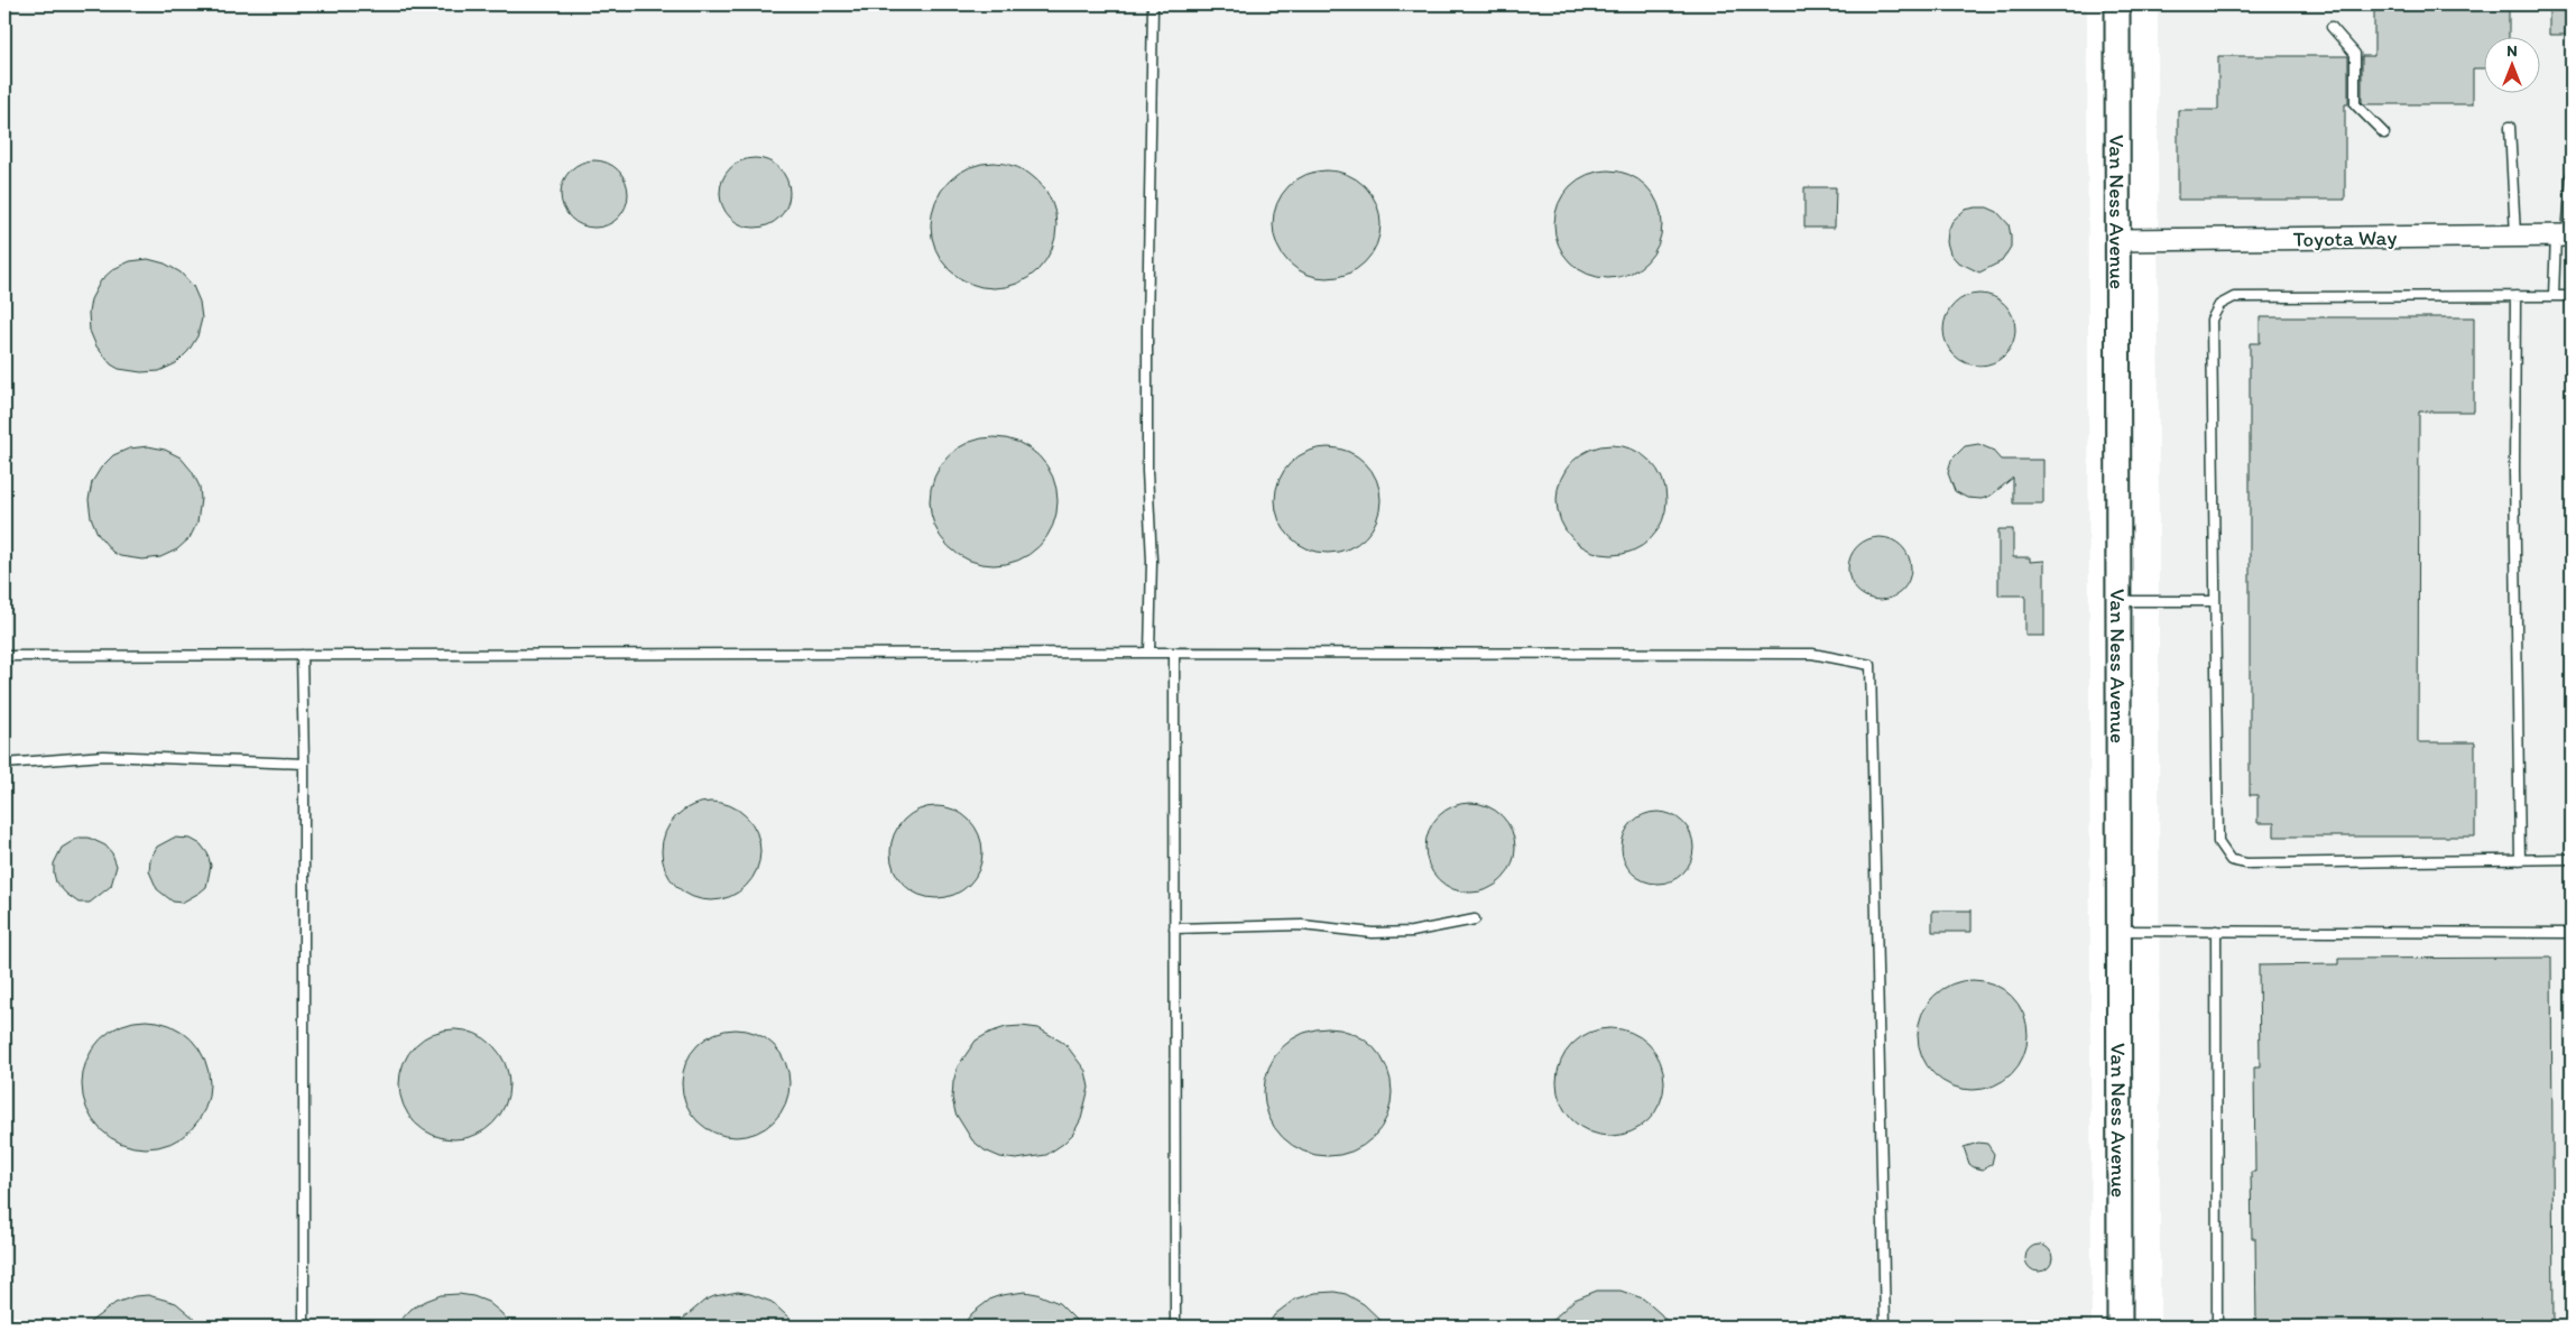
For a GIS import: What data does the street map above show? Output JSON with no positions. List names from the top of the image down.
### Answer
{
  "streets": {
    "main road": ["Van Ness Avenue"],
    "street": ["Toyota Way"]
  },
  "crossings": [
    ["Van Ness Avenue", "Toyota Way"]
  ],
  "north": "top"
}
